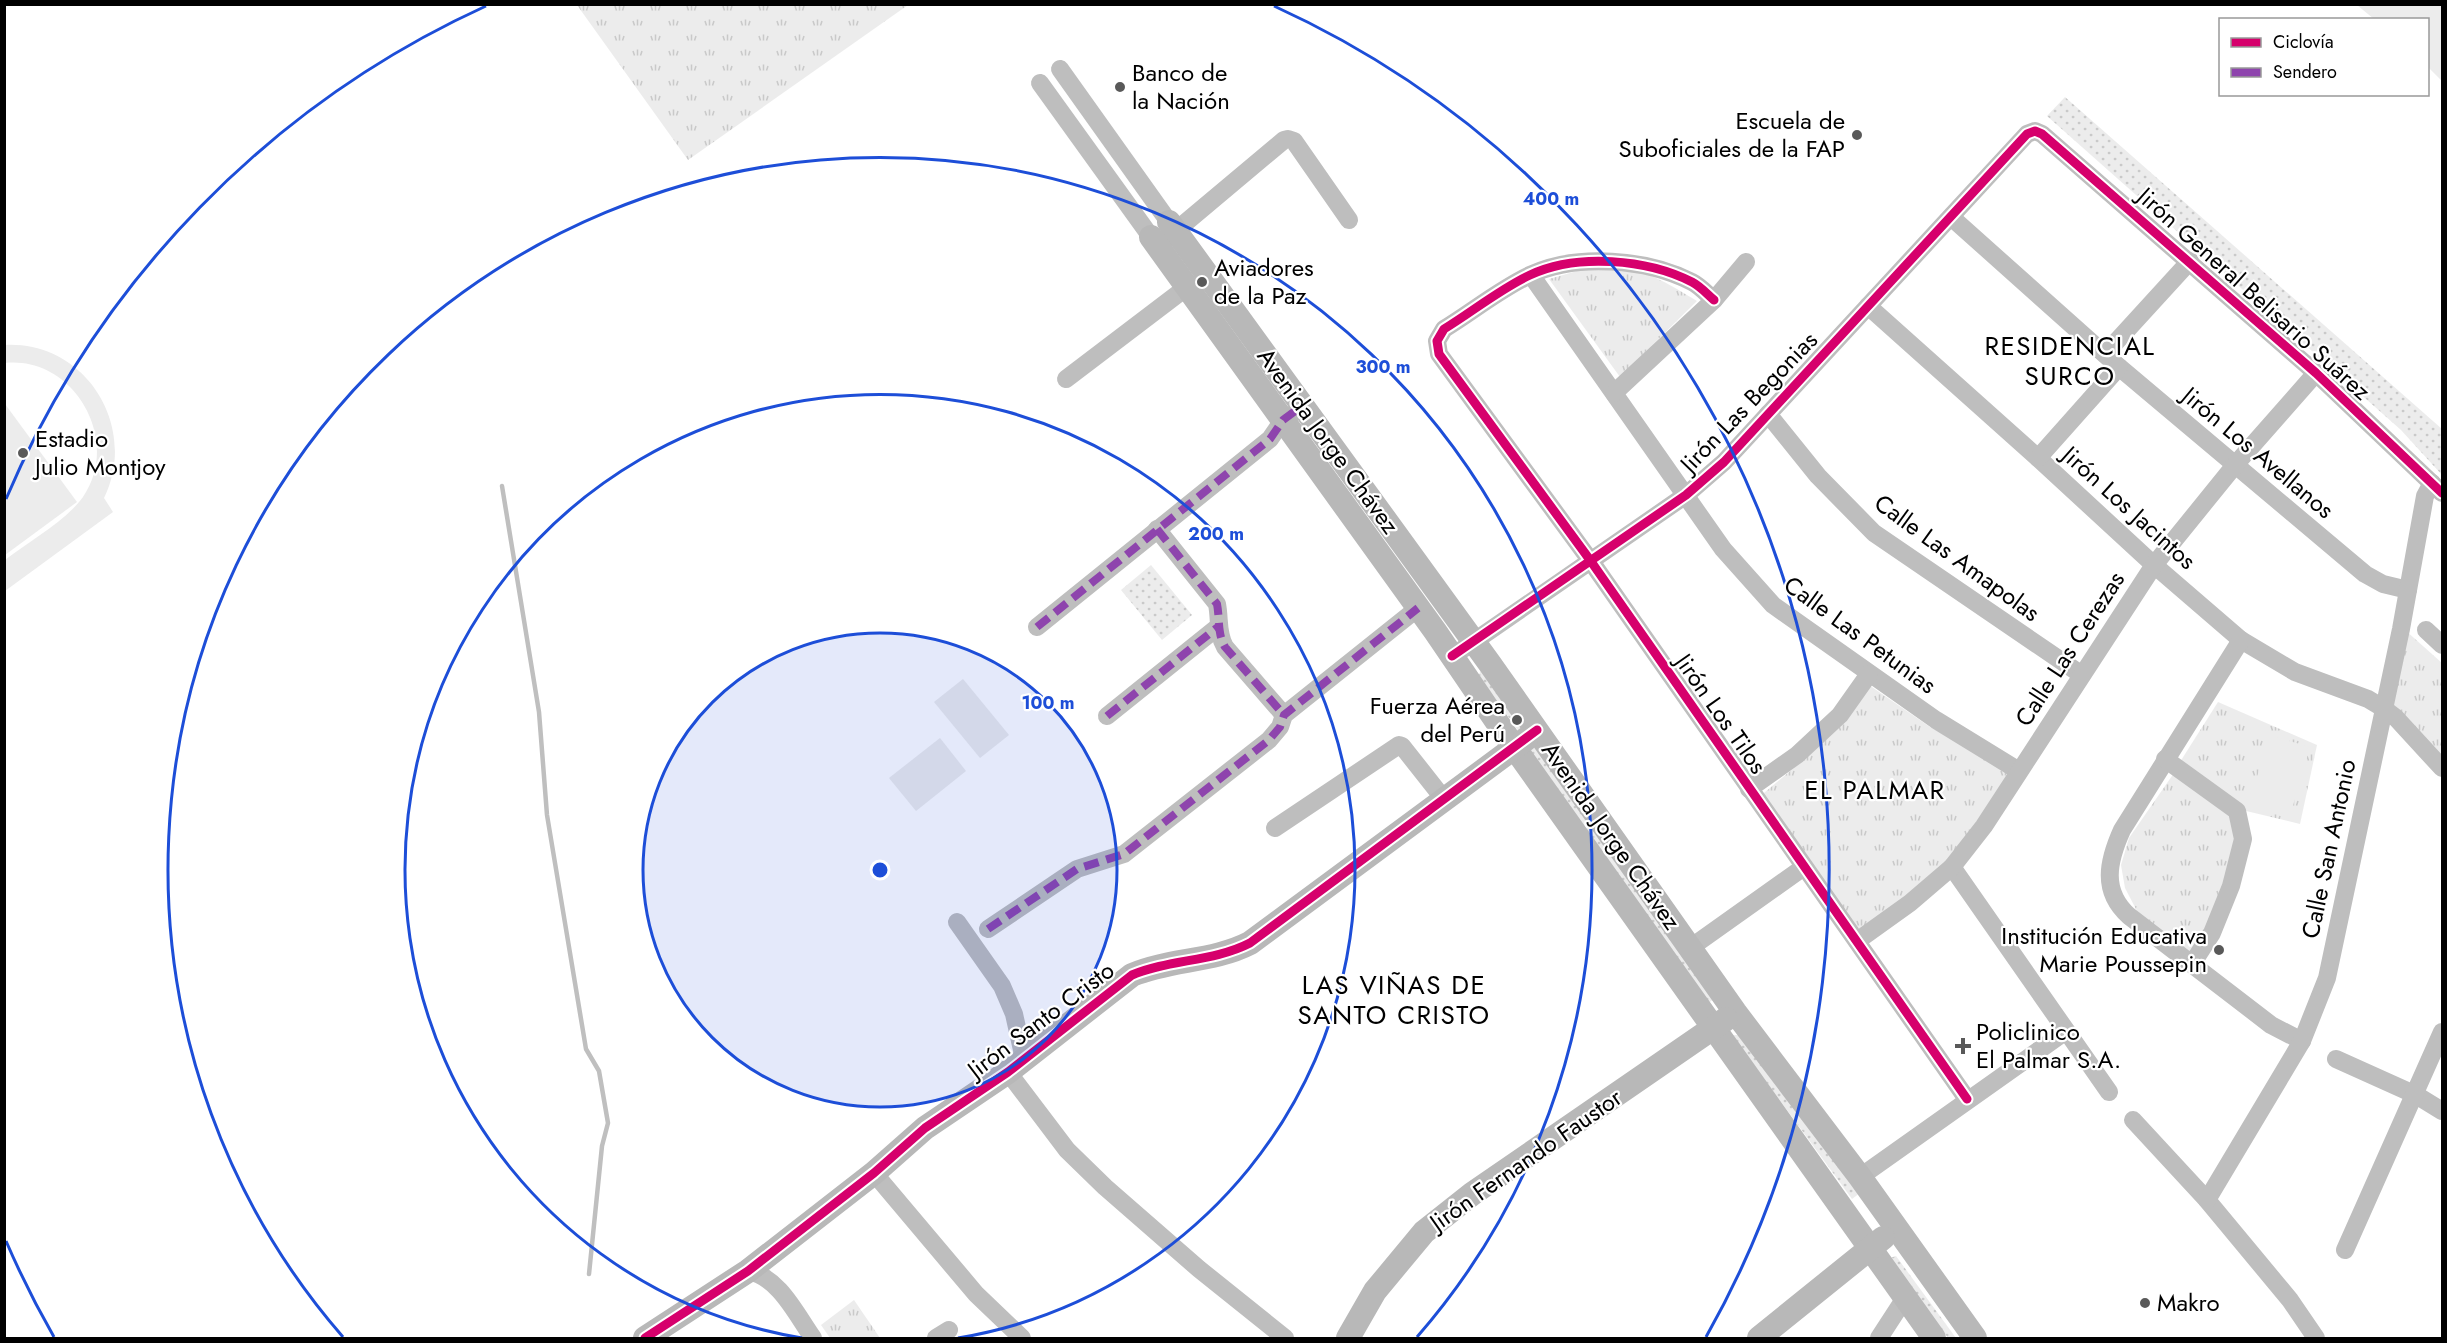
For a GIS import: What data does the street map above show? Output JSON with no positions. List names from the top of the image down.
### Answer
{
  "streets": {
    "main road": ["Avenida Jorge Chávez", "Jirón Santo Cristo", "Jirón Fernando Faustor"],
    "street": [
      "Jirón General Belisario Suárez",
      "Jirón Las Begonias",
      "Jirón Los Avellanos",
      "Jirón Los Jacintos",
      "Calle Las Amapolas",
      "Calle Las Petunias",
      "Calle Las Cerezas",
      "Jirón Los Tilos",
      "Calle San Antonio"
    ]
  },
  "crossings": [
    ["Jirón General Belisario Suárez", "Jirón Las Begonias"],
    ["Jirón General Belisario Suárez", "Calle Las Cerezas"],
    ["Jirón General Belisario Suárez", "Calle San Antonio"],
    ["Jirón Las Begonias", "Avenida Jorge Chávez"],
    ["Jirón Las Begonias", "Jirón Los Avellanos"],
    ["Jirón Las Begonias", "Jirón Los Jacintos"],
    ["Jirón Las Begonias", "Calle Las Amapolas"],
    ["Jirón Las Begonias", "Calle Las Petunias"],
    ["Jirón Las Begonias", "Jirón Los Tilos"],
    ["Avenida Jorge Chávez", "Jirón Santo Cristo"],
    ["Avenida Jorge Chávez", "Jirón Fernando Faustor"],
    ["Jirón Los Avellanos", "Calle Las Cerezas"],
    ["Jirón Los Avellanos", "Calle San Antonio"],
    ["Jirón Los Jacintos", "Calle Las Cerezas"],
    ["Jirón Los Jacintos", "Calle San Antonio"],
    ["Calle Las Amapolas", "Calle Las Cerezas"],
    ["Calle Las Petunias", "Calle Las Cerezas"],
    ["Calle Las Petunias", "Jirón Los Tilos"],
    ["Calle Las Cerezas", "Jirón Los Tilos"]
  ],
  "districts": ["RESIDENCIAL SURCO", "EL PALMAR", "LAS VIÑAS DE SANTO CRISTO"],
  "places": {
    "other": [
      "Banco de la Nación",
      "Escuela de Suboficiales de la FAP",
      "Aviadores de la Paz",
      "Estadio Julio Montjoy",
      "Fuerza Aérea del Perú",
      "Institución Educativa Marie Poussepin",
      "Makro"
    ],
    "health": ["Policlinico El Palmar S.A."]
  },
  "legend": ["Ciclovía", "Sendero"],
  "rings": [
    "400 m",
    "300 m",
    "200 m",
    "100 m"
  ]
}
